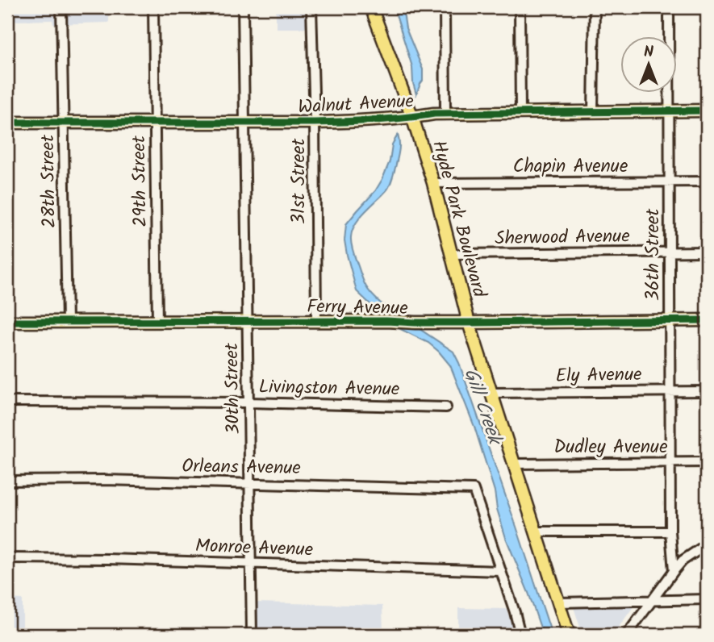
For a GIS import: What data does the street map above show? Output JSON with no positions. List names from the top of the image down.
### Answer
{
  "streets": {
    "main road": ["Walnut Avenue", "Hyde Park Boulevard", "Ferry Avenue"],
    "street": [
      "Chapin Avenue",
      "28th Street",
      "29th Street",
      "31st Street",
      "Sherwood Avenue",
      "36th Street",
      "Ely Avenue",
      "Livingston Avenue",
      "30th Street",
      "Dudley Avenue",
      "Orleans Avenue",
      "Monroe Avenue"
    ]
  },
  "crossings": [
    ["Walnut Avenue", "28th Street"],
    ["Walnut Avenue", "29th Street"],
    ["Walnut Avenue", "31st Street"],
    ["Walnut Avenue", "Hyde Park Boulevard"],
    ["Walnut Avenue", "36th Street"],
    ["Walnut Avenue", "30th Street"],
    ["Chapin Avenue", "Hyde Park Boulevard"],
    ["Chapin Avenue", "36th Street"],
    ["28th Street", "Ferry Avenue"],
    ["29th Street", "Ferry Avenue"],
    ["31st Street", "Ferry Avenue"],
    ["Hyde Park Boulevard", "Sherwood Avenue"],
    ["Hyde Park Boulevard", "Ferry Avenue"],
    ["Hyde Park Boulevard", "Ely Avenue"],
    ["Hyde Park Boulevard", "Dudley Avenue"],
    ["Sherwood Avenue", "36th Street"],
    ["36th Street", "Ferry Avenue"],
    ["36th Street", "Ely Avenue"],
    ["36th Street", "Dudley Avenue"],
    ["Ferry Avenue", "30th Street"],
    ["Livingston Avenue", "30th Street"],
    ["30th Street", "Orleans Avenue"],
    ["30th Street", "Monroe Avenue"],
    ["Orleans Avenue", "Monroe Avenue"]
  ],
  "water": ["Gill Creek"],
  "north": "top"
}
